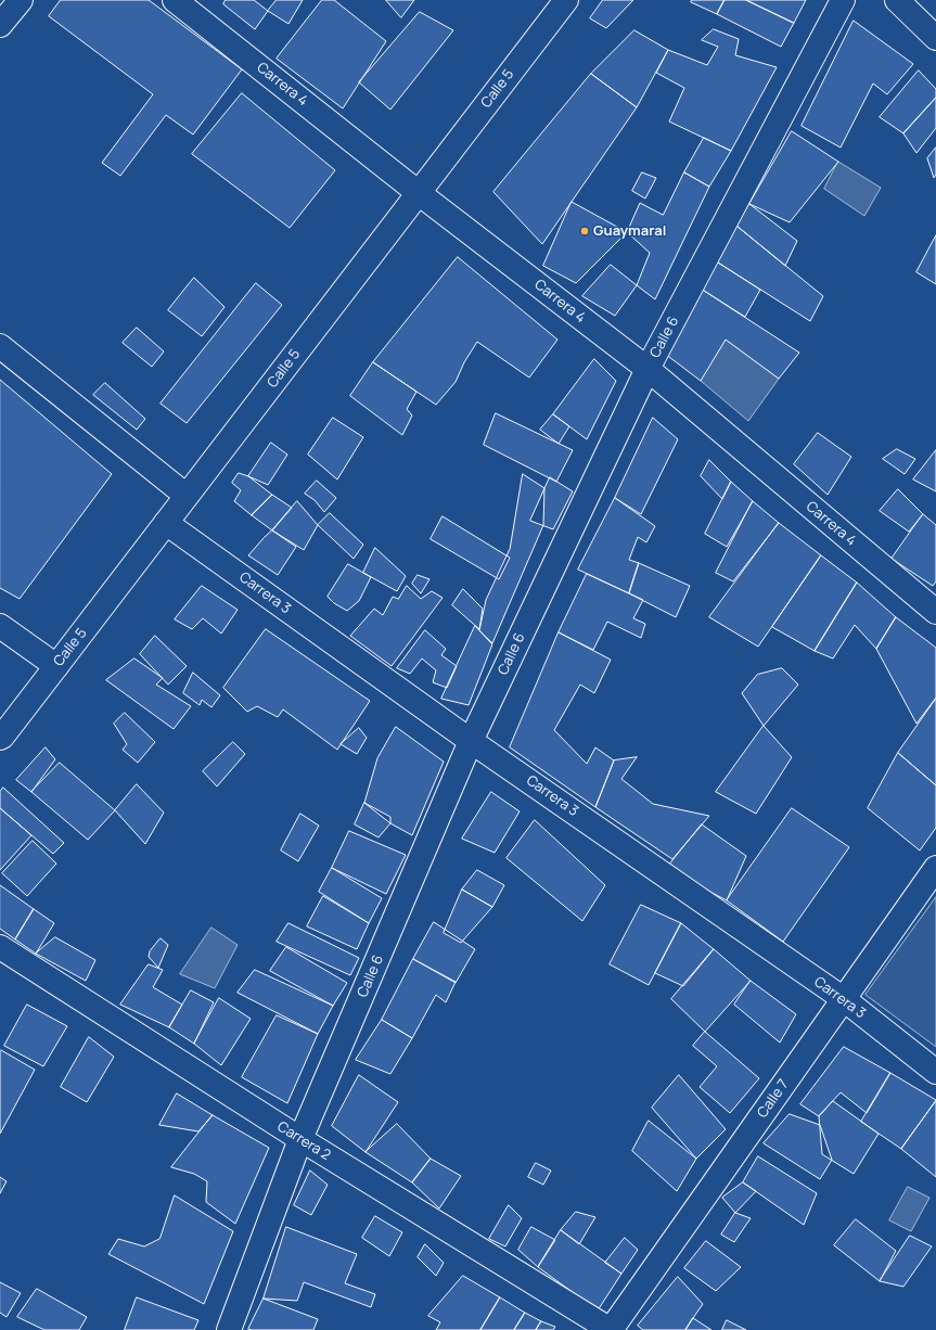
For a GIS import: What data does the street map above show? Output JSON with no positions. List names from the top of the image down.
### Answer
{
  "streets": {
    "main road": [
      "Carrera 4",
      "Calle 5",
      "Calle 6",
      "Carrera 3",
      "Calle 7",
      "Carrera 2"
    ]
  },
  "crossings": [
    ["Carrera 4", "Calle 5"],
    ["Carrera 4", "Calle 6"],
    ["Calle 5", "Carrera 3"],
    ["Calle 6", "Carrera 3"],
    ["Calle 6", "Carrera 2"],
    ["Carrera 3", "Calle 7"],
    ["Calle 7", "Carrera 2"]
  ],
  "places": ["Guaymaral"]
}
